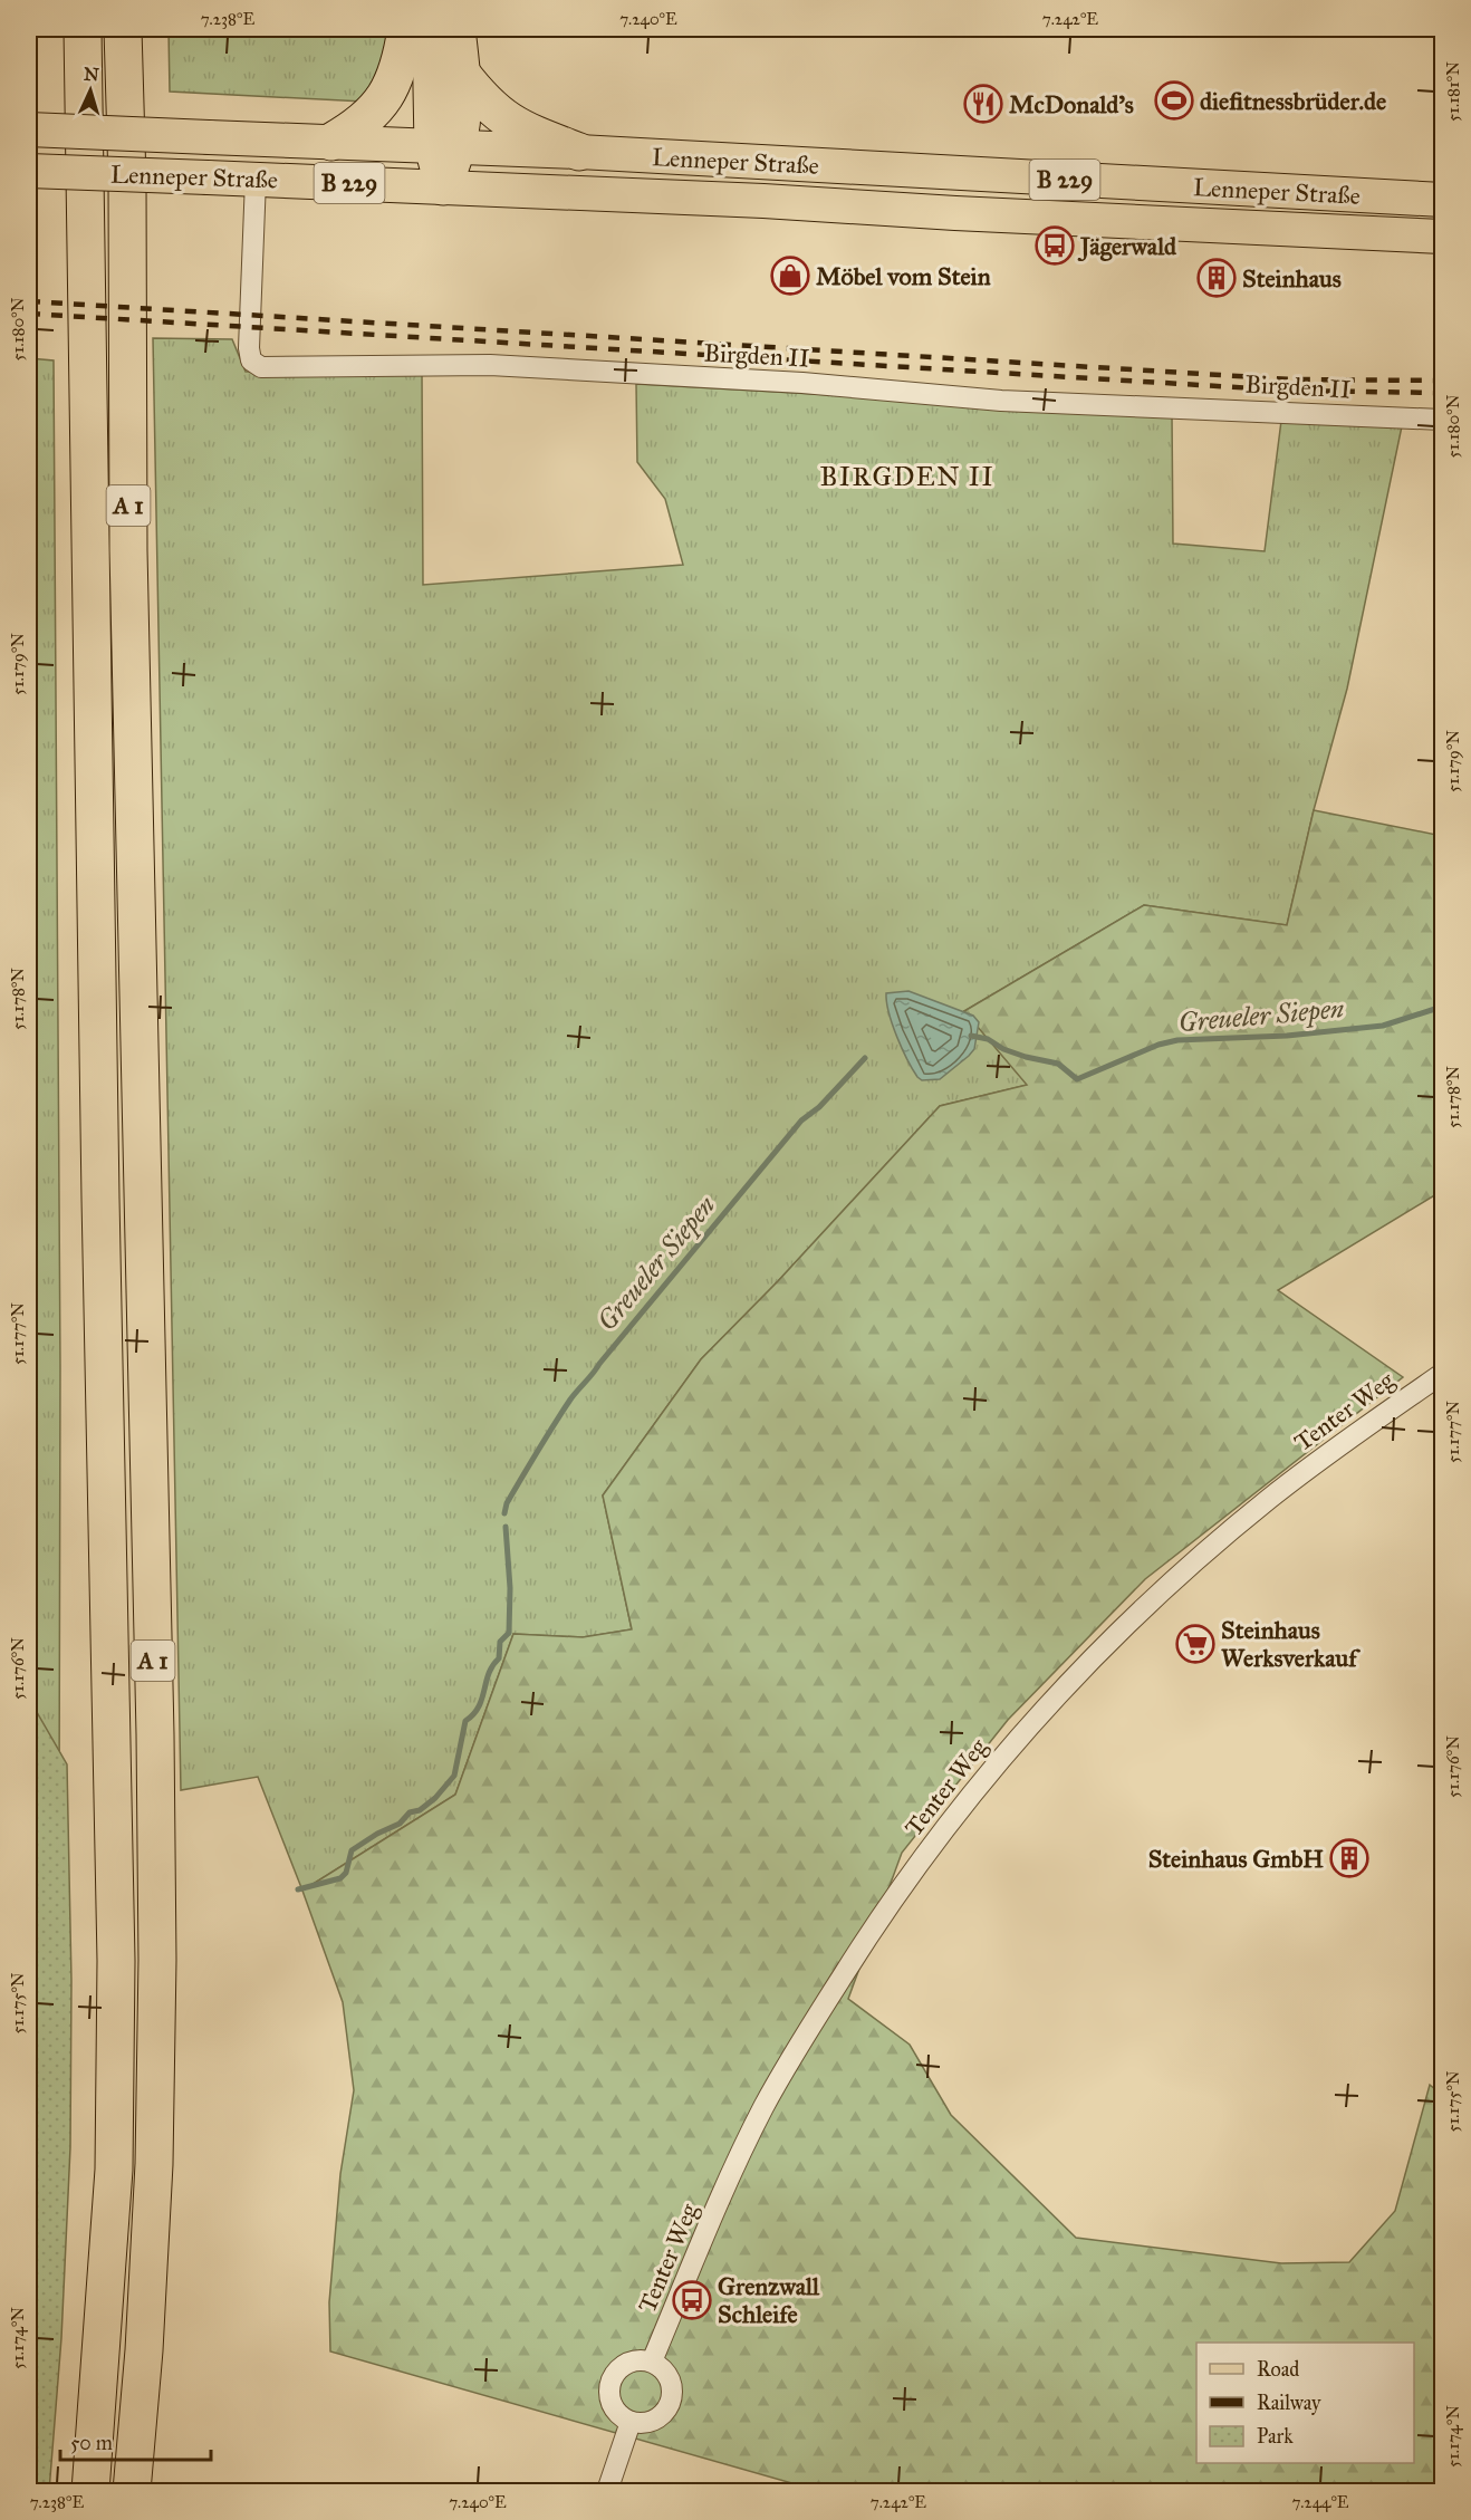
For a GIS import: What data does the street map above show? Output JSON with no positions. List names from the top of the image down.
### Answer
{
  "streets": {
    "highway": ["A 1"],
    "main road": ["Lenneper Straße", "B 229"],
    "street": ["Birgden II", "Tenter Weg"]
  },
  "crossings": [
    ["Lenneper Straße", "Birgden II"]
  ],
  "districts": ["BIRGDEN II"],
  "water": ["Greueler Siepen"],
  "places": {
    "sports": ["diefitnessbrüder.de"],
    "restaurant": ["McDonald's"],
    "bus stop": ["Jägerwald", "Grenzwall Schleife"],
    "shop": ["Möbel vom Stein"],
    "building": ["Steinhaus", "Steinhaus GmbH"],
    "supermarket": ["Steinhaus Werksverkauf"]
  },
  "legend": ["Road", "Railway", "Park"],
  "scale_bar": "50 m",
  "north": "top",
  "coordinates": [
    "7.238°E",
    "7.240°E",
    "7.242°E",
    "51.181°N",
    "51.180°N",
    "51.179°N",
    "51.178°N",
    "51.177°N",
    "51.176°N",
    "51.175°N",
    "51.174°N",
    "7.244°E"
  ]
}
